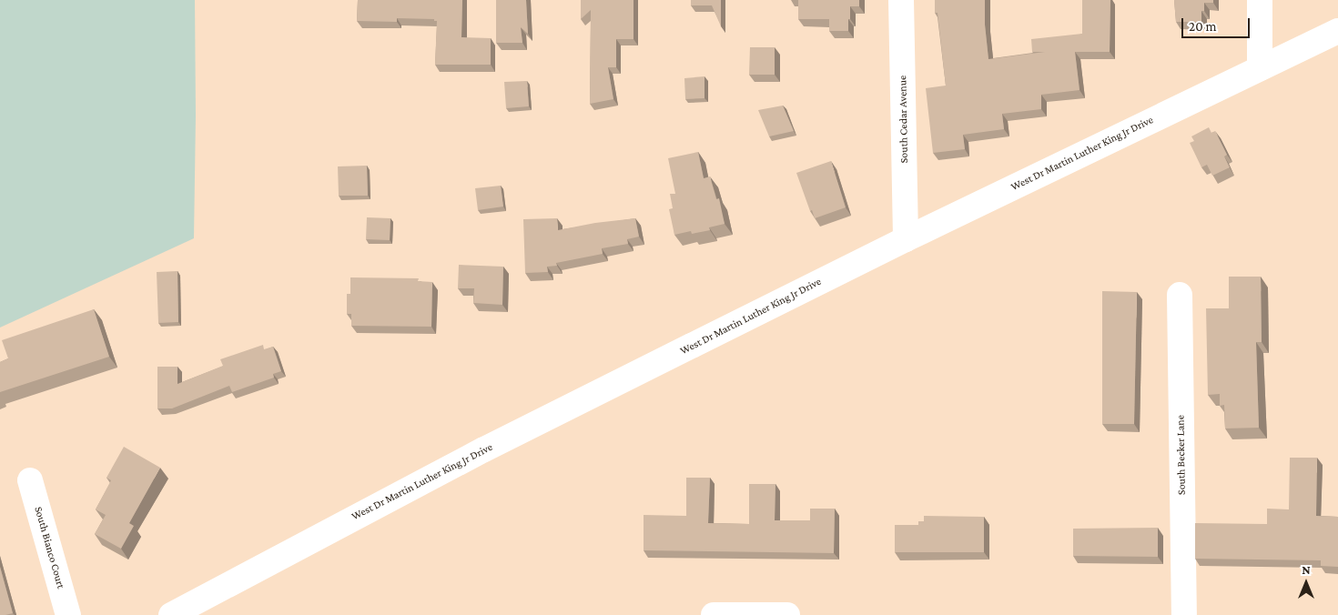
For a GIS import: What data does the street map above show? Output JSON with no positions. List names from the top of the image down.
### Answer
{
  "streets": {
    "main road": [
      "South Cedar Avenue",
      "West Dr Martin Luther King Jr Drive",
      "South Becker Lane",
      "South Bianco Court"
    ]
  },
  "crossings": [
    ["South Cedar Avenue", "West Dr Martin Luther King Jr Drive"]
  ],
  "scale_bar": "20 m",
  "north": "top"
}
